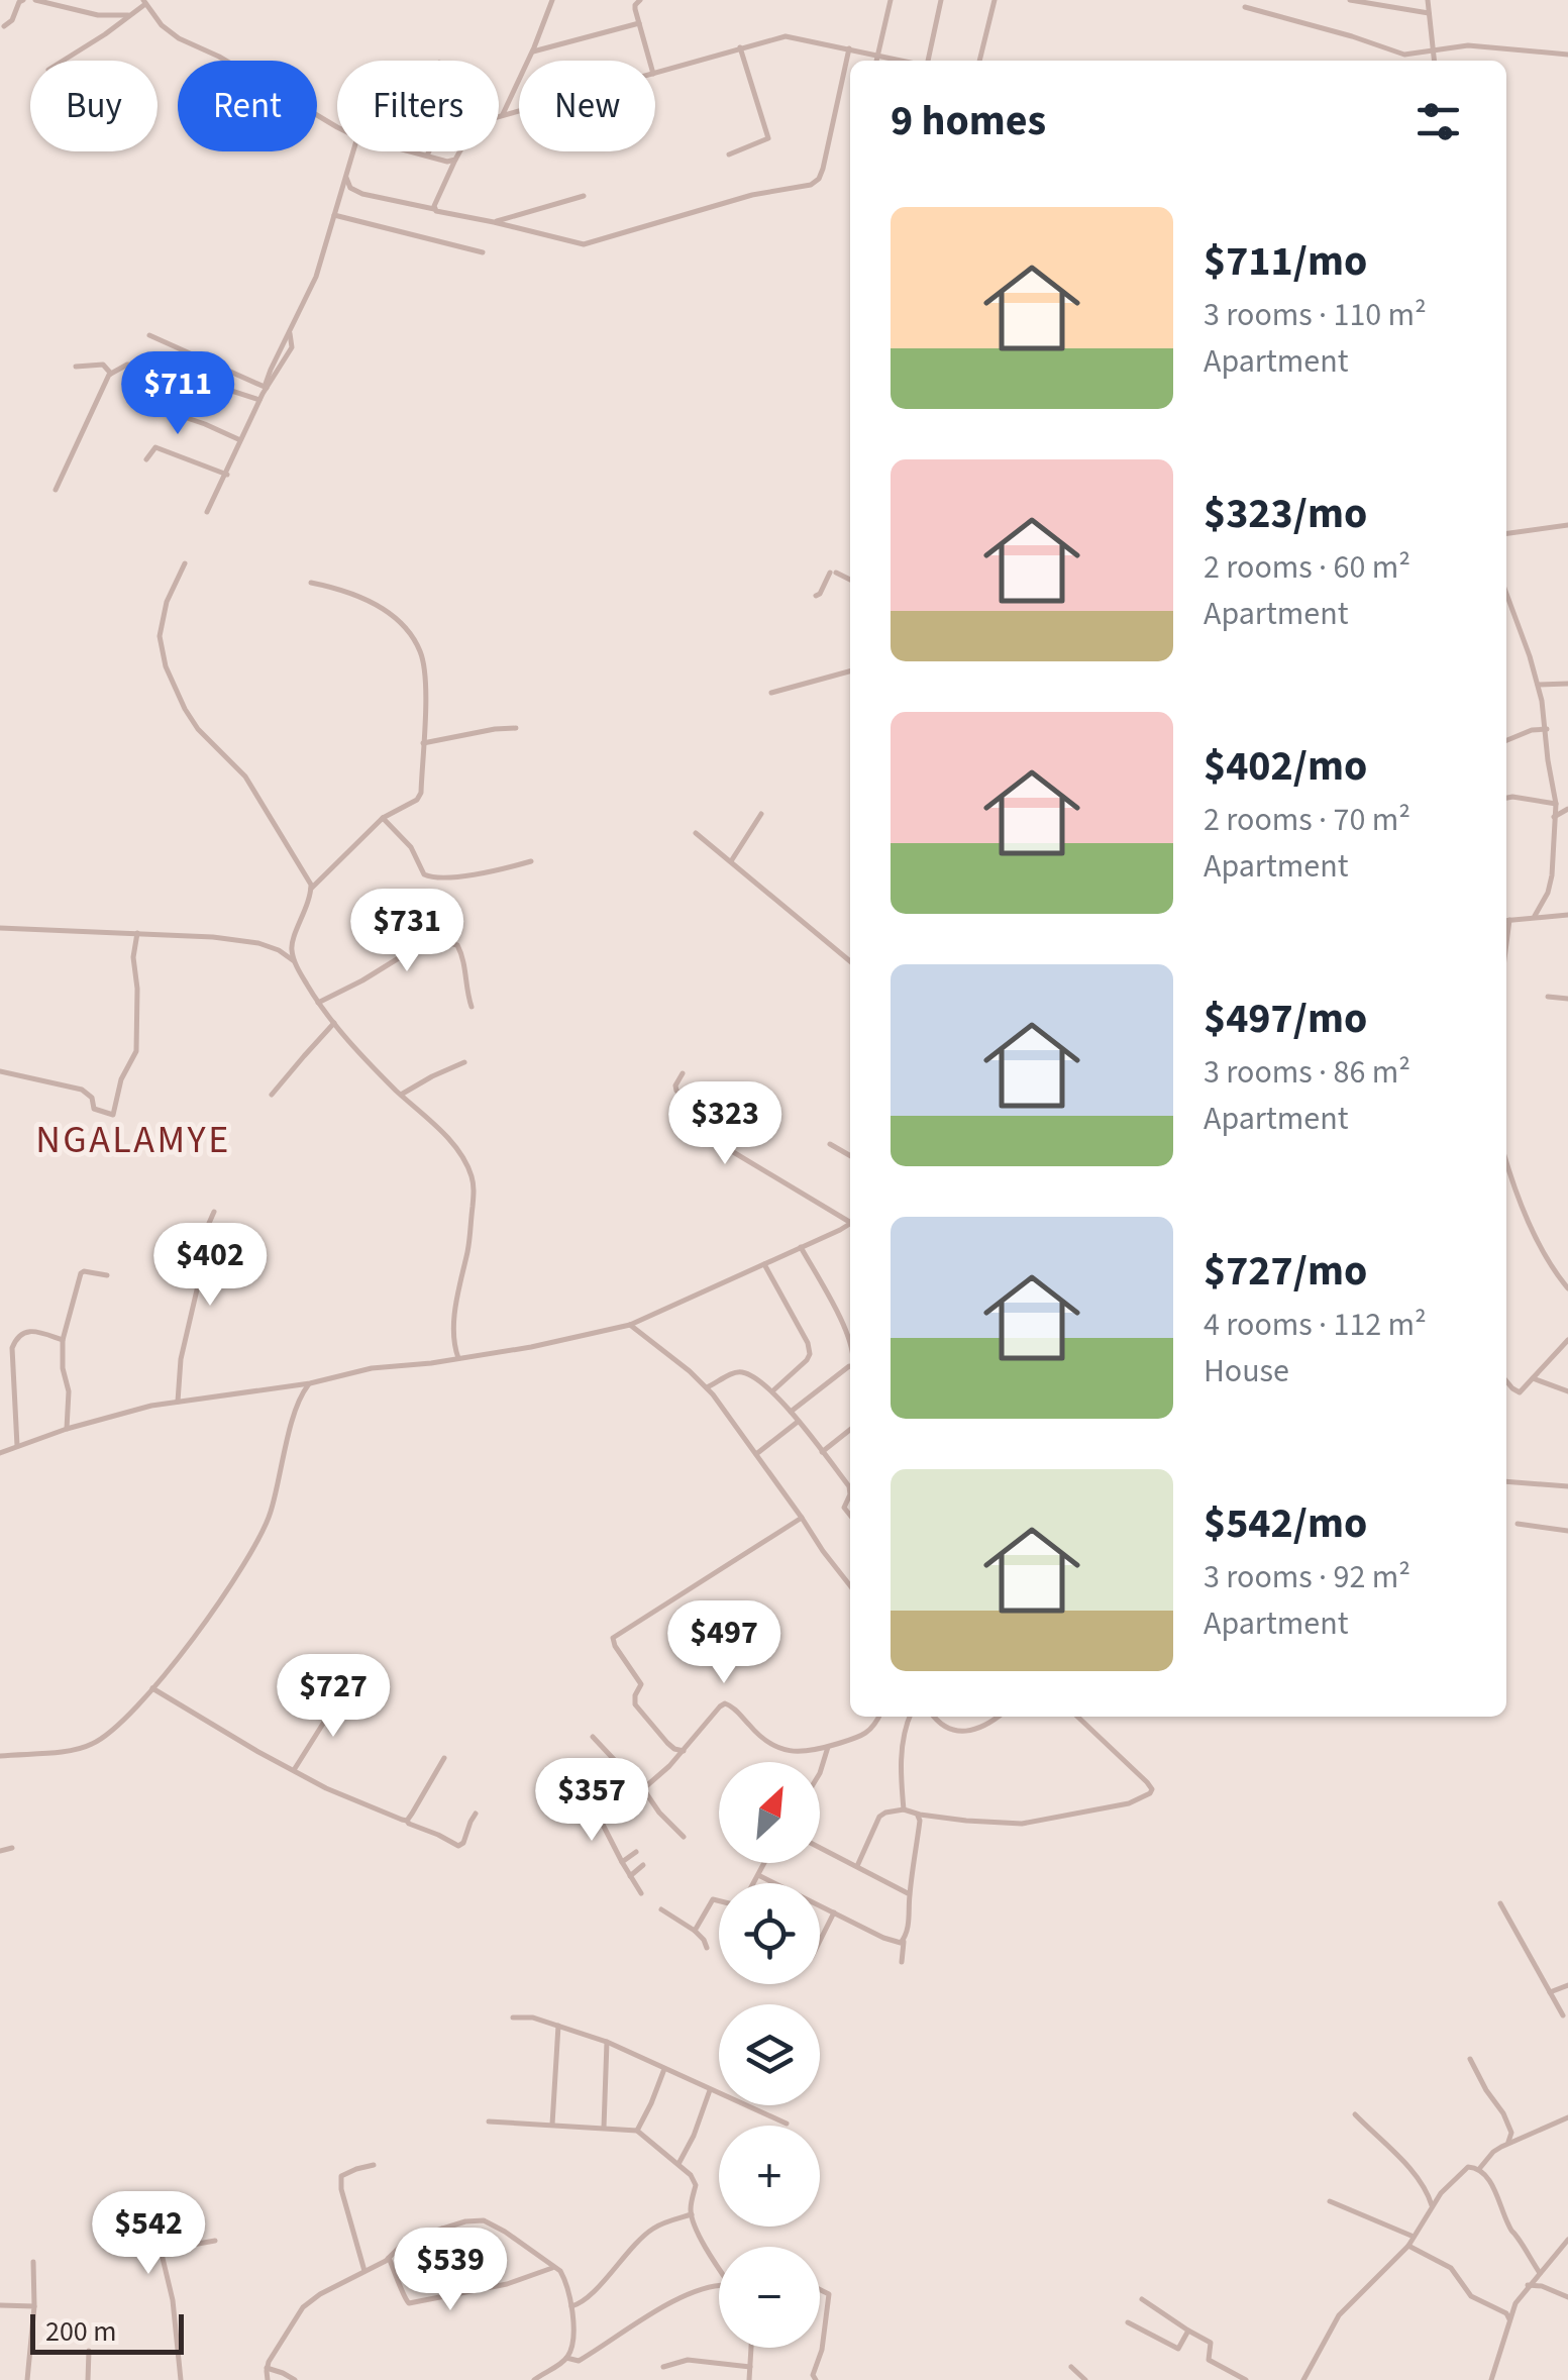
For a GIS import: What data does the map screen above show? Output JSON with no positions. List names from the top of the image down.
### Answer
{
  "districts": ["NGALAMYE"],
  "scale_bar": "200 m",
  "north": "top right",
  "page": {
    "chip": [
      "Buy",
      "Rent",
      "Filters",
      "New"
    ],
    "heading": "9 homes",
    "list": [
      {
        "name": "$711/mo",
        "note": "3 rooms · 110 m² · Apartment"
      },
      {
        "name": "$323/mo",
        "note": "2 rooms · 60 m² · Apartment"
      },
      {
        "name": "$402/mo",
        "note": "2 rooms · 70 m² · Apartment"
      },
      {
        "name": "$497/mo",
        "note": "3 rooms · 86 m² · Apartment"
      },
      {
        "name": "$727/mo",
        "note": "4 rooms · 112 m² · House"
      },
      {
        "name": "$542/mo",
        "note": "3 rooms · 92 m² · Apartment"
      }
    ],
    "price": [
      "$711",
      "$731",
      "$323",
      "$402",
      "$497",
      "$727",
      "$357",
      "$542",
      "$539"
    ],
    "map_buttons": ["+", "−"],
    "scale": "200 m"
  }
}
